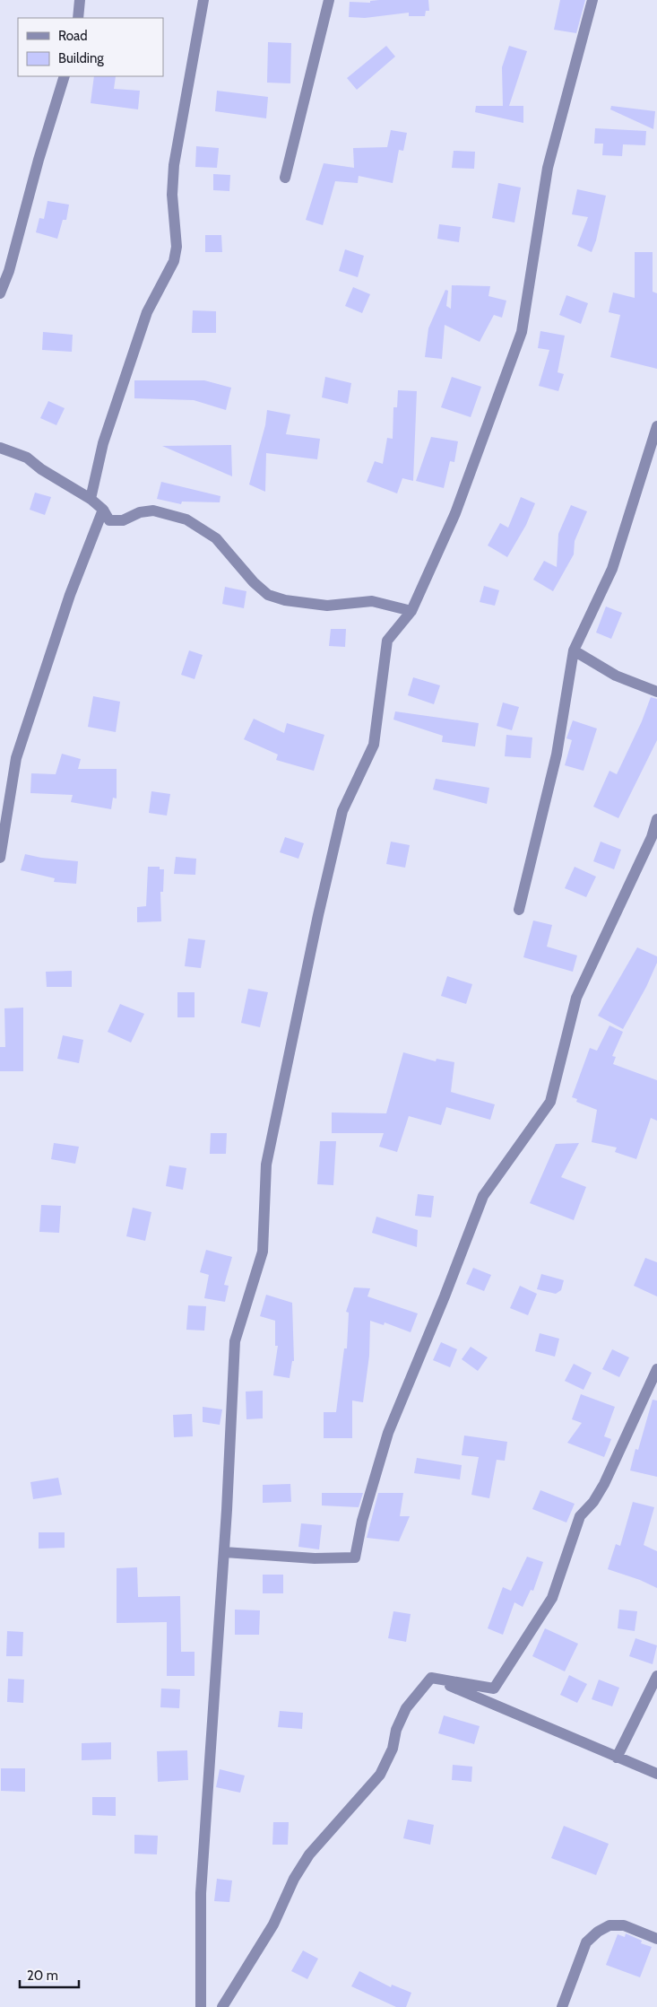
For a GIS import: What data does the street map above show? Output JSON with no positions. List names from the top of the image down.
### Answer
{
  "legend": ["Road", "Building"],
  "scale_bar": "20 m"
}
